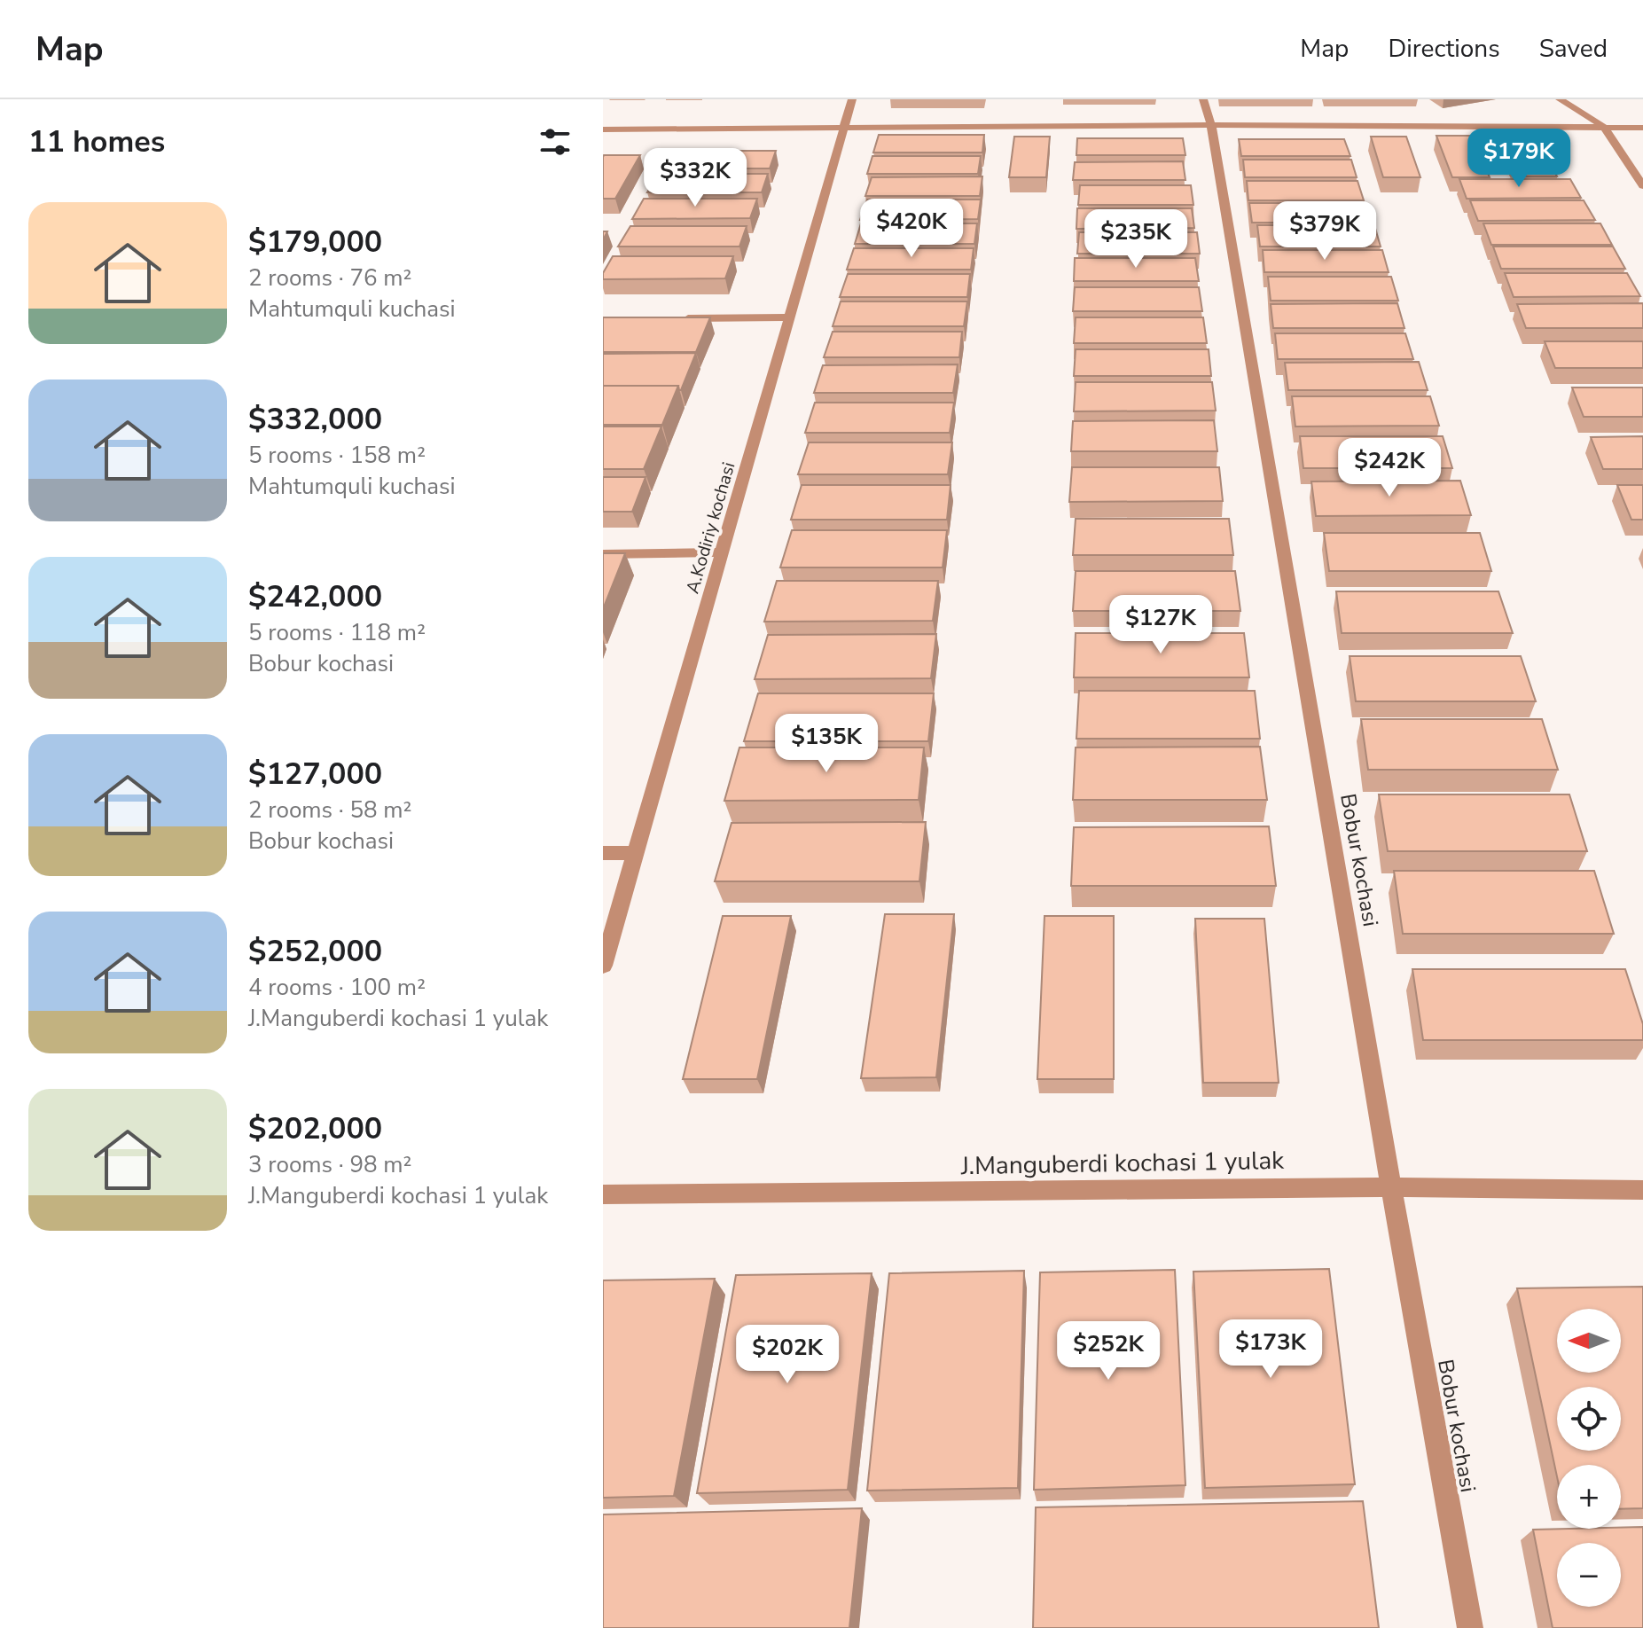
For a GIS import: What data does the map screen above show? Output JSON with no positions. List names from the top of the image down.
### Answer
{
  "streets": {
    "street": ["A.Kodiriy kochasi", "Bobur kochasi", "J.Manguberdi kochasi 1 yulak"]
  },
  "crossings": [
    ["Bobur kochasi", "J.Manguberdi kochasi 1 yulak"]
  ],
  "north": "left",
  "page": {
    "header": "Map",
    "nav": ["Map", "Directions", "Saved"],
    "heading": "11 homes",
    "price": [
      "$179K",
      "$332K",
      "$420K",
      "$379K",
      "$235K",
      "$242K",
      "$127K",
      "$135K",
      "$173K",
      "$252K",
      "$202K"
    ],
    "list": [
      {
        "name": "$179,000",
        "note": "2 rooms · 76 m² · Mahtumquli kuchasi"
      },
      {
        "name": "$332,000",
        "note": "5 rooms · 158 m² · Mahtumquli kuchasi"
      },
      {
        "name": "$242,000",
        "note": "5 rooms · 118 m² · Bobur kochasi"
      },
      {
        "name": "$127,000",
        "note": "2 rooms · 58 m² · Bobur kochasi"
      },
      {
        "name": "$252,000",
        "note": "4 rooms · 100 m² · J.Manguberdi kochasi 1 yulak"
      },
      {
        "name": "$202,000",
        "note": "3 rooms · 98 m² · J.Manguberdi kochasi 1 yulak"
      }
    ],
    "map_buttons": ["+", "−"]
  }
}
